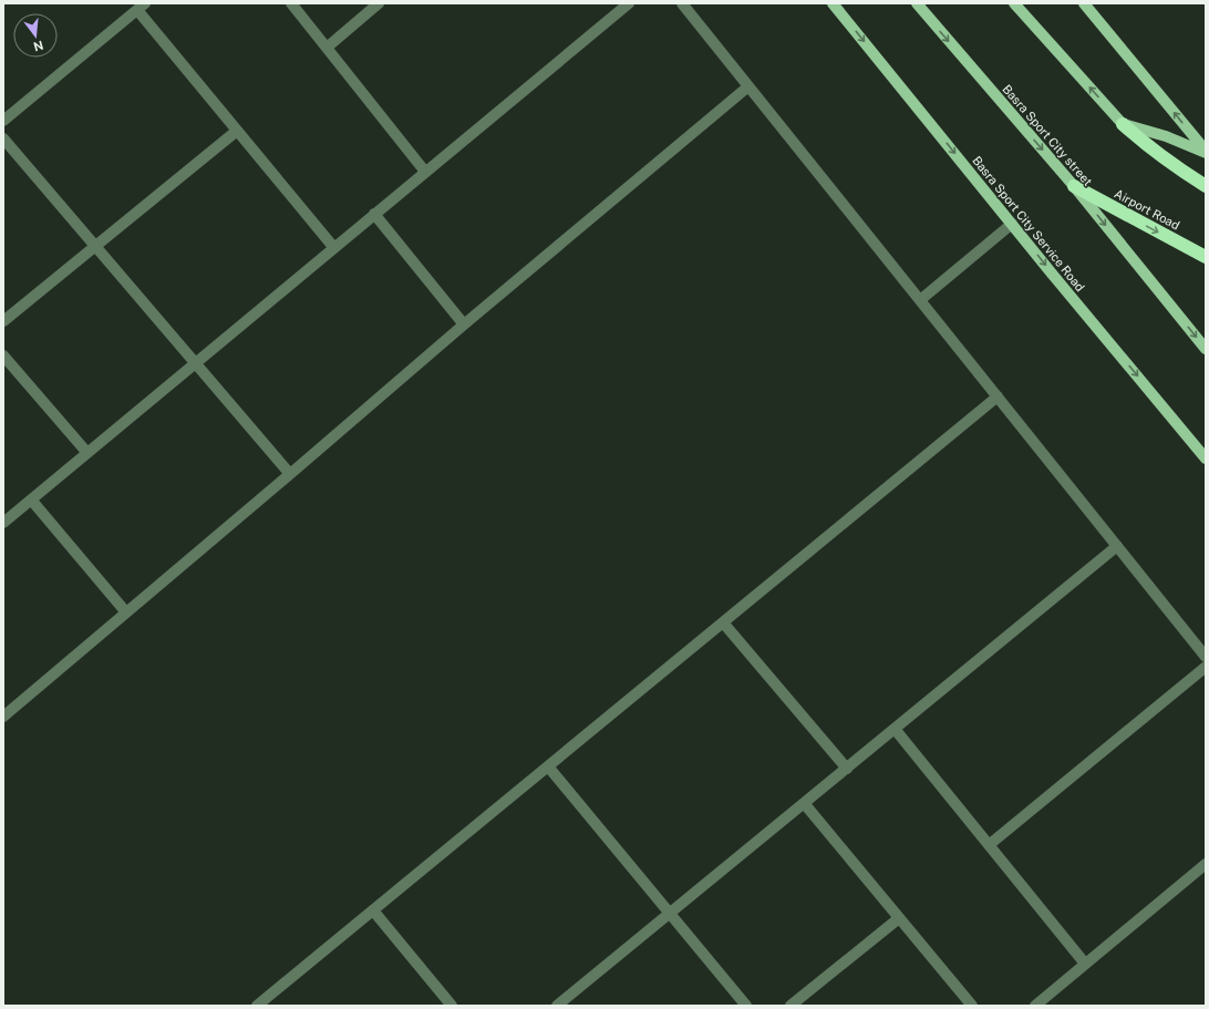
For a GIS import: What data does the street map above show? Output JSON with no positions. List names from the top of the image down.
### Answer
{
  "streets": {
    "highway": ["Airport Road"],
    "main road": ["Basra Sport City street", "Basra Sport City Service Road"]
  },
  "crossings": [
    ["Basra Sport City street", "Airport Road"]
  ],
  "one_way": ["Basra Sport City Service Road"],
  "north": "bottom"
}
